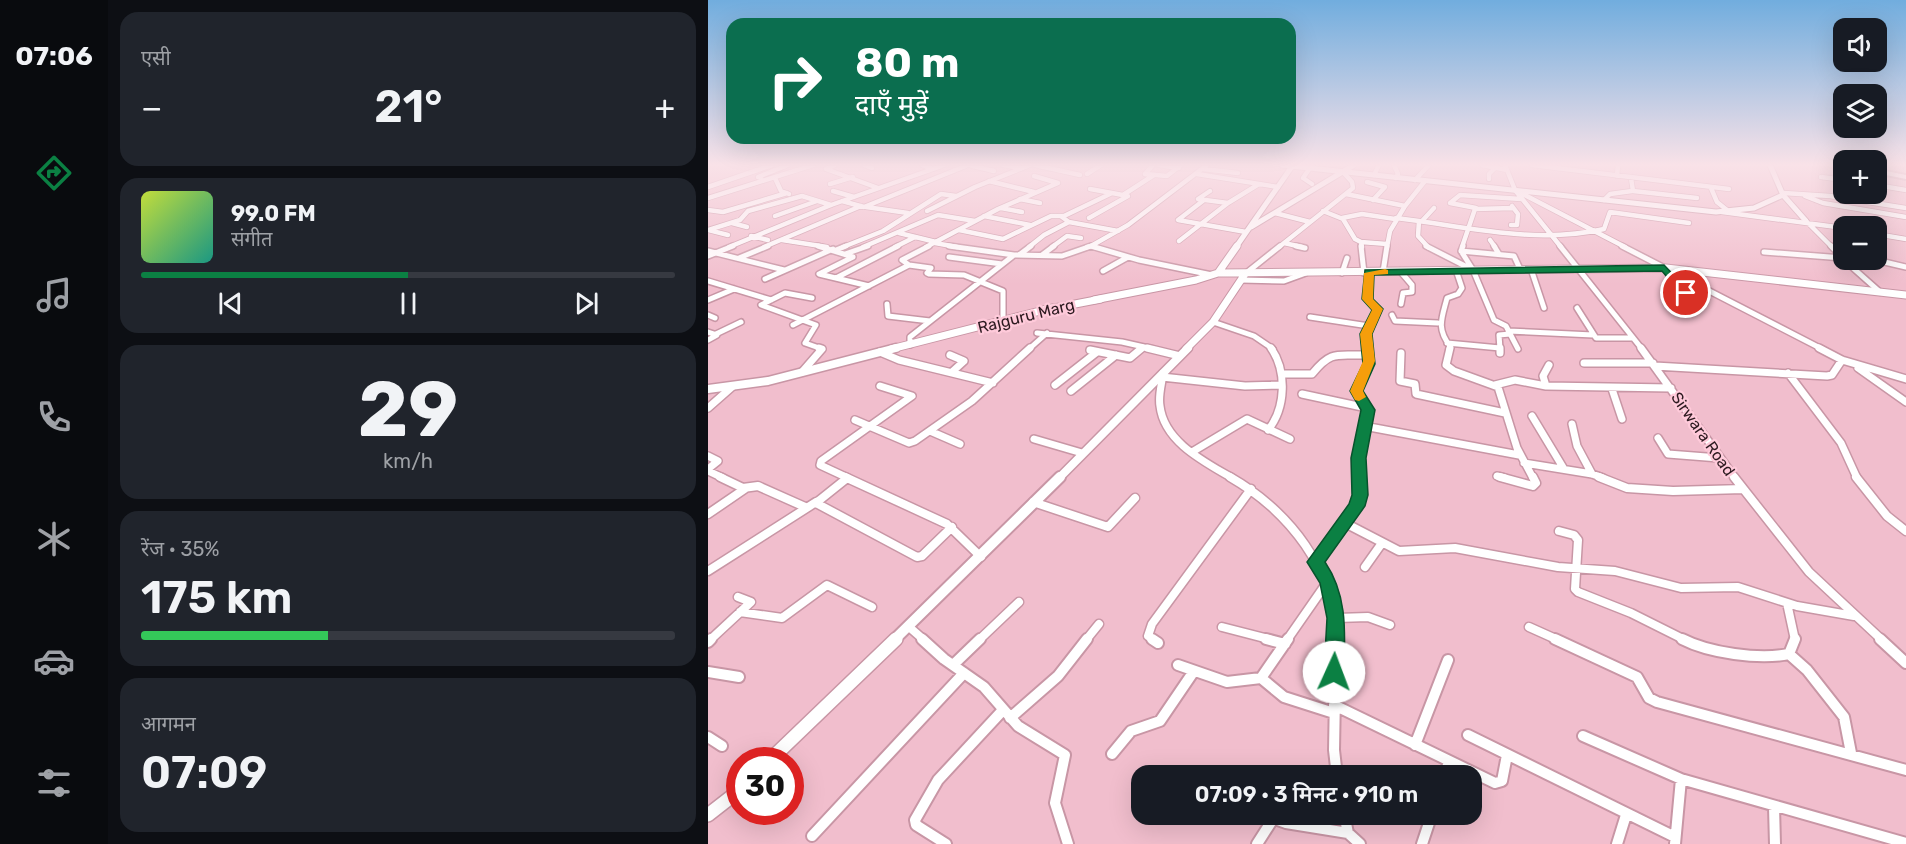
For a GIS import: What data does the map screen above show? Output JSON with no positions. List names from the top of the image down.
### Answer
{
  "streets": {
    "street": ["Rajguru Marg", "Sirwara Road"]
  },
  "page": {
    "tabs": "07:06",
    "tile": [
      "एसी",
      ["29", "km/h"],
      ["रेंज · 35%", "175 km"],
      ["आगमन", "07:09"]
    ],
    "map_buttons": ["+", "−"],
    "turn": ["80 m", "दाएँ मुड़ें"],
    "heat": ["−", "21°", "+"],
    "song": ["99.0 FM", "संगीत"],
    "limit": "30",
    "trip": "07:09 · 3 मिनट · 910 m"
  }
}
